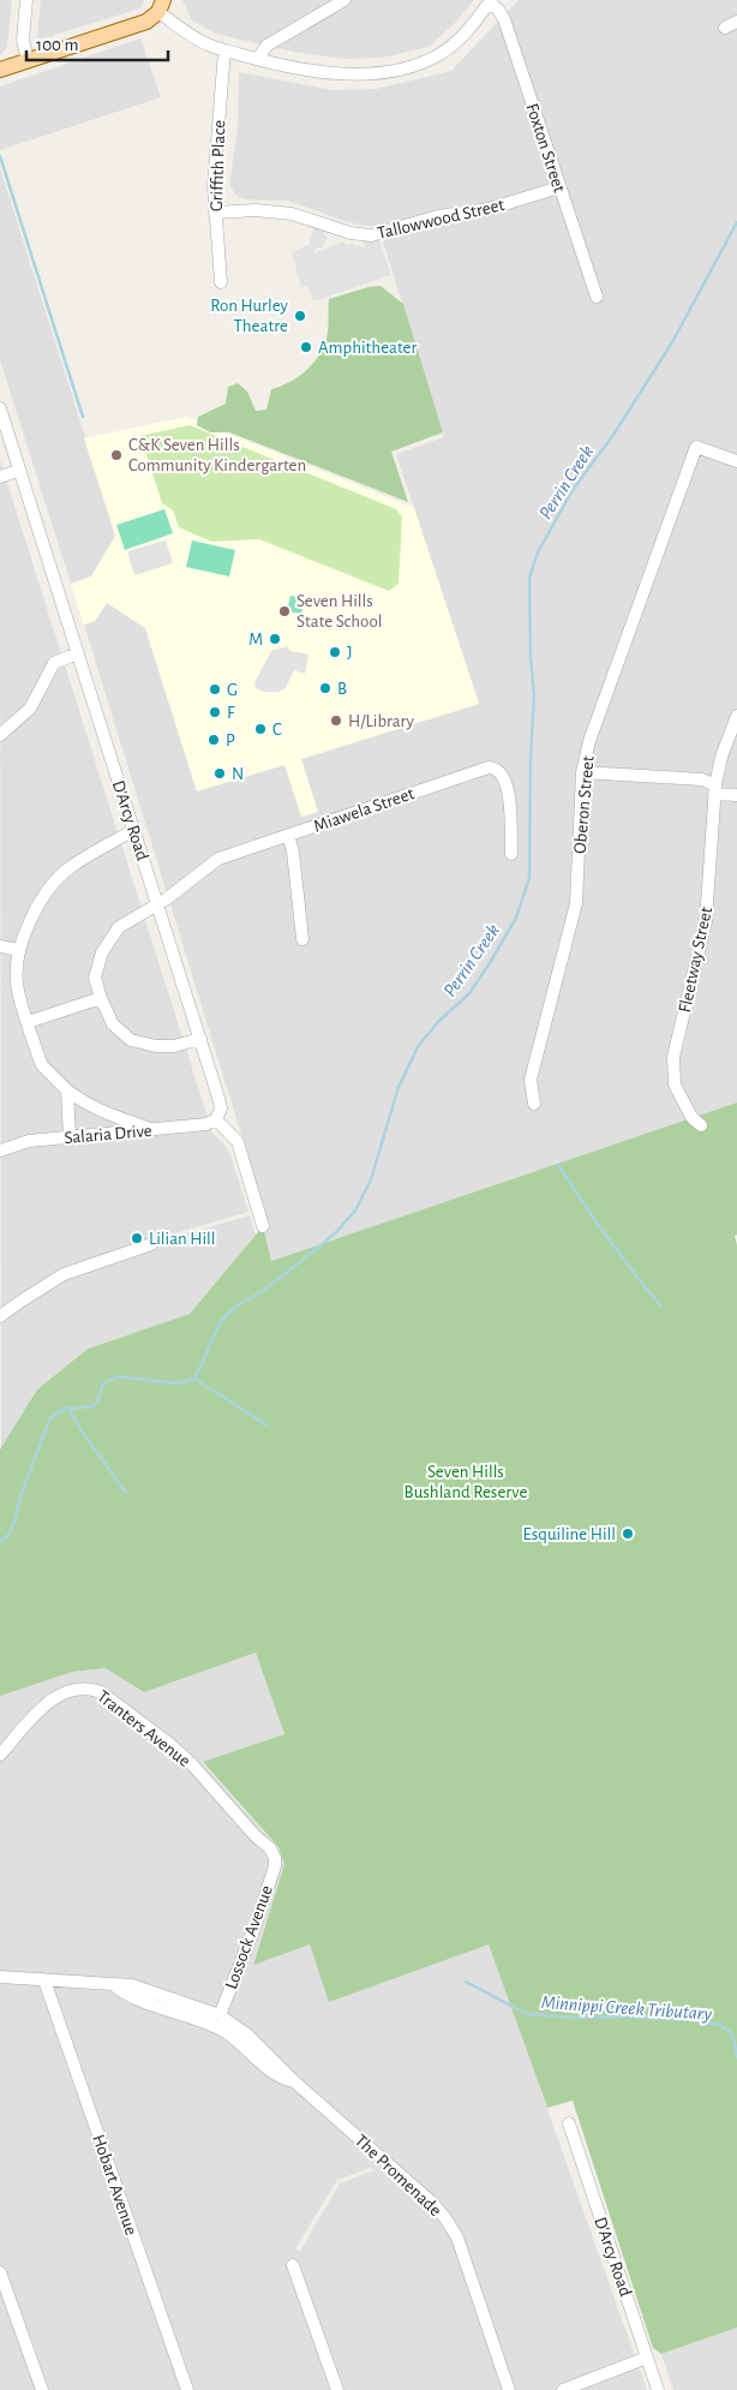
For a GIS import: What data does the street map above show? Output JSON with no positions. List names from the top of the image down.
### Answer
{
  "streets": {
    "street": [
      "Foxton Street",
      "Griffith Place",
      "Tallowwood Street",
      "Oberon Street",
      "Miawela Street",
      "D'Arcy Road",
      "Fleetway Street",
      "Salaria Drive",
      "Tranters Avenue",
      "Lossock Avenue",
      "The Promenade",
      "Hobart Avenue"
    ]
  },
  "crossings": [
    ["Foxton Street", "Tallowwood Street"],
    ["Griffith Place", "Tallowwood Street"],
    ["Miawela Street", "D'Arcy Road"],
    ["D'Arcy Road", "Salaria Drive"],
    ["Tranters Avenue", "Lossock Avenue"],
    ["Lossock Avenue", "The Promenade"],
    ["The Promenade", "Hobart Avenue"]
  ],
  "water": ["Perrin Creek", "Minnippi Creek Tributary"],
  "parks": ["Seven Hills Bushland Reserve"],
  "places": [
    "Ron Hurley Theatre",
    "Amphitheater",
    "C&K Seven Hills Community Kindergarten",
    "Seven Hills State School",
    "M",
    "J",
    "B",
    "G",
    "F",
    "H/Library",
    "C",
    "P",
    "N",
    "Lilian Hill",
    "Esquiline Hill"
  ],
  "scale_bar": "100 m"
}
